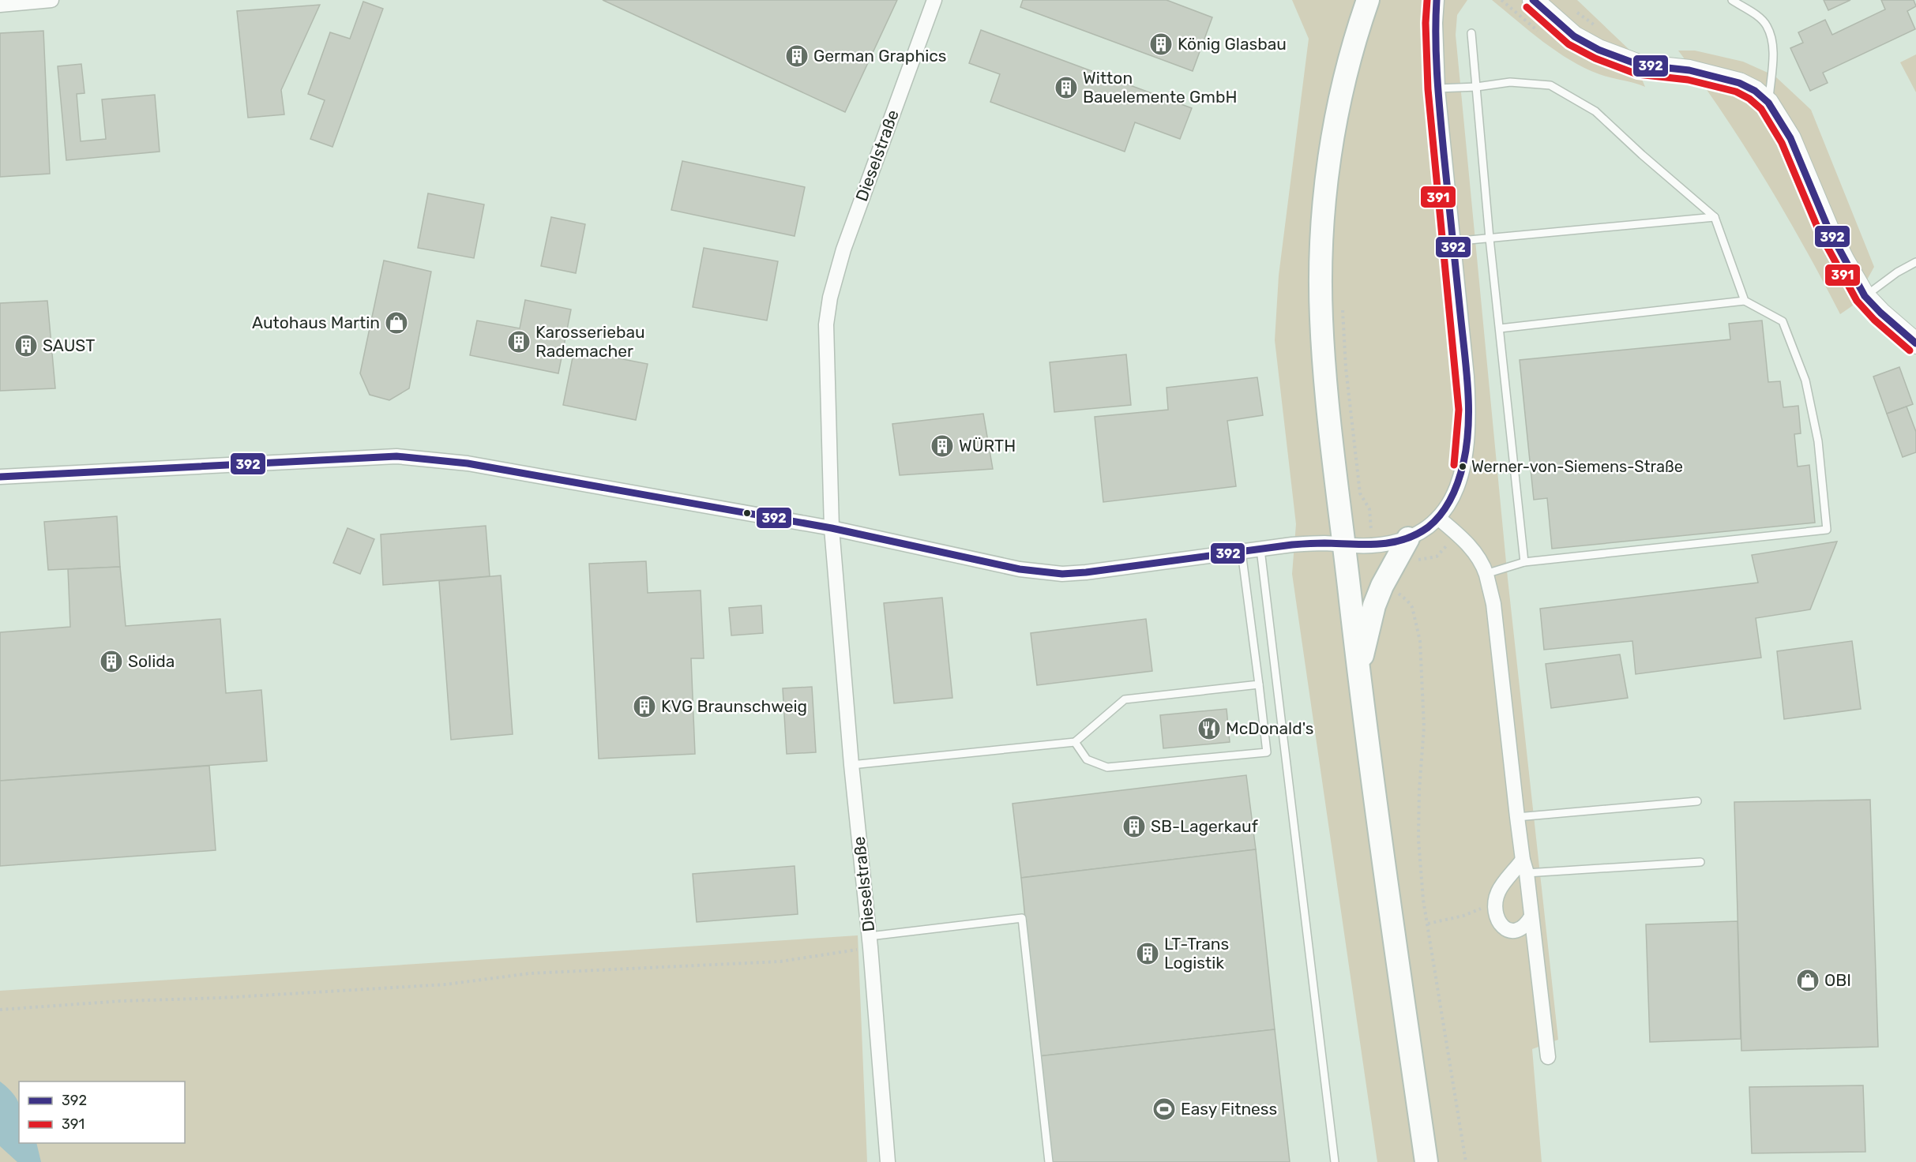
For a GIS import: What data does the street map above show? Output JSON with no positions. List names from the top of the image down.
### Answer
{
  "streets": {
    "street": ["Dieselstraße"]
  },
  "places": {
    "building": [
      "König Glasbau",
      "German Graphics",
      "Witton Bauelemente GmbH",
      "Karosseriebau Rademacher",
      "SAUST",
      "WÜRTH",
      "Solida",
      "KVG Braunschweig",
      "SB-Lagerkauf",
      "LT-Trans Logistik"
    ],
    "shop": ["Autohaus Martin", "OBI"],
    "other": ["Werner-von-Siemens-Straße"],
    "restaurant": ["McDonald's"],
    "sports": ["Easy Fitness"]
  },
  "lines": ["transit line 392", "transit line 391"],
  "legend": ["392", "391"]
}
